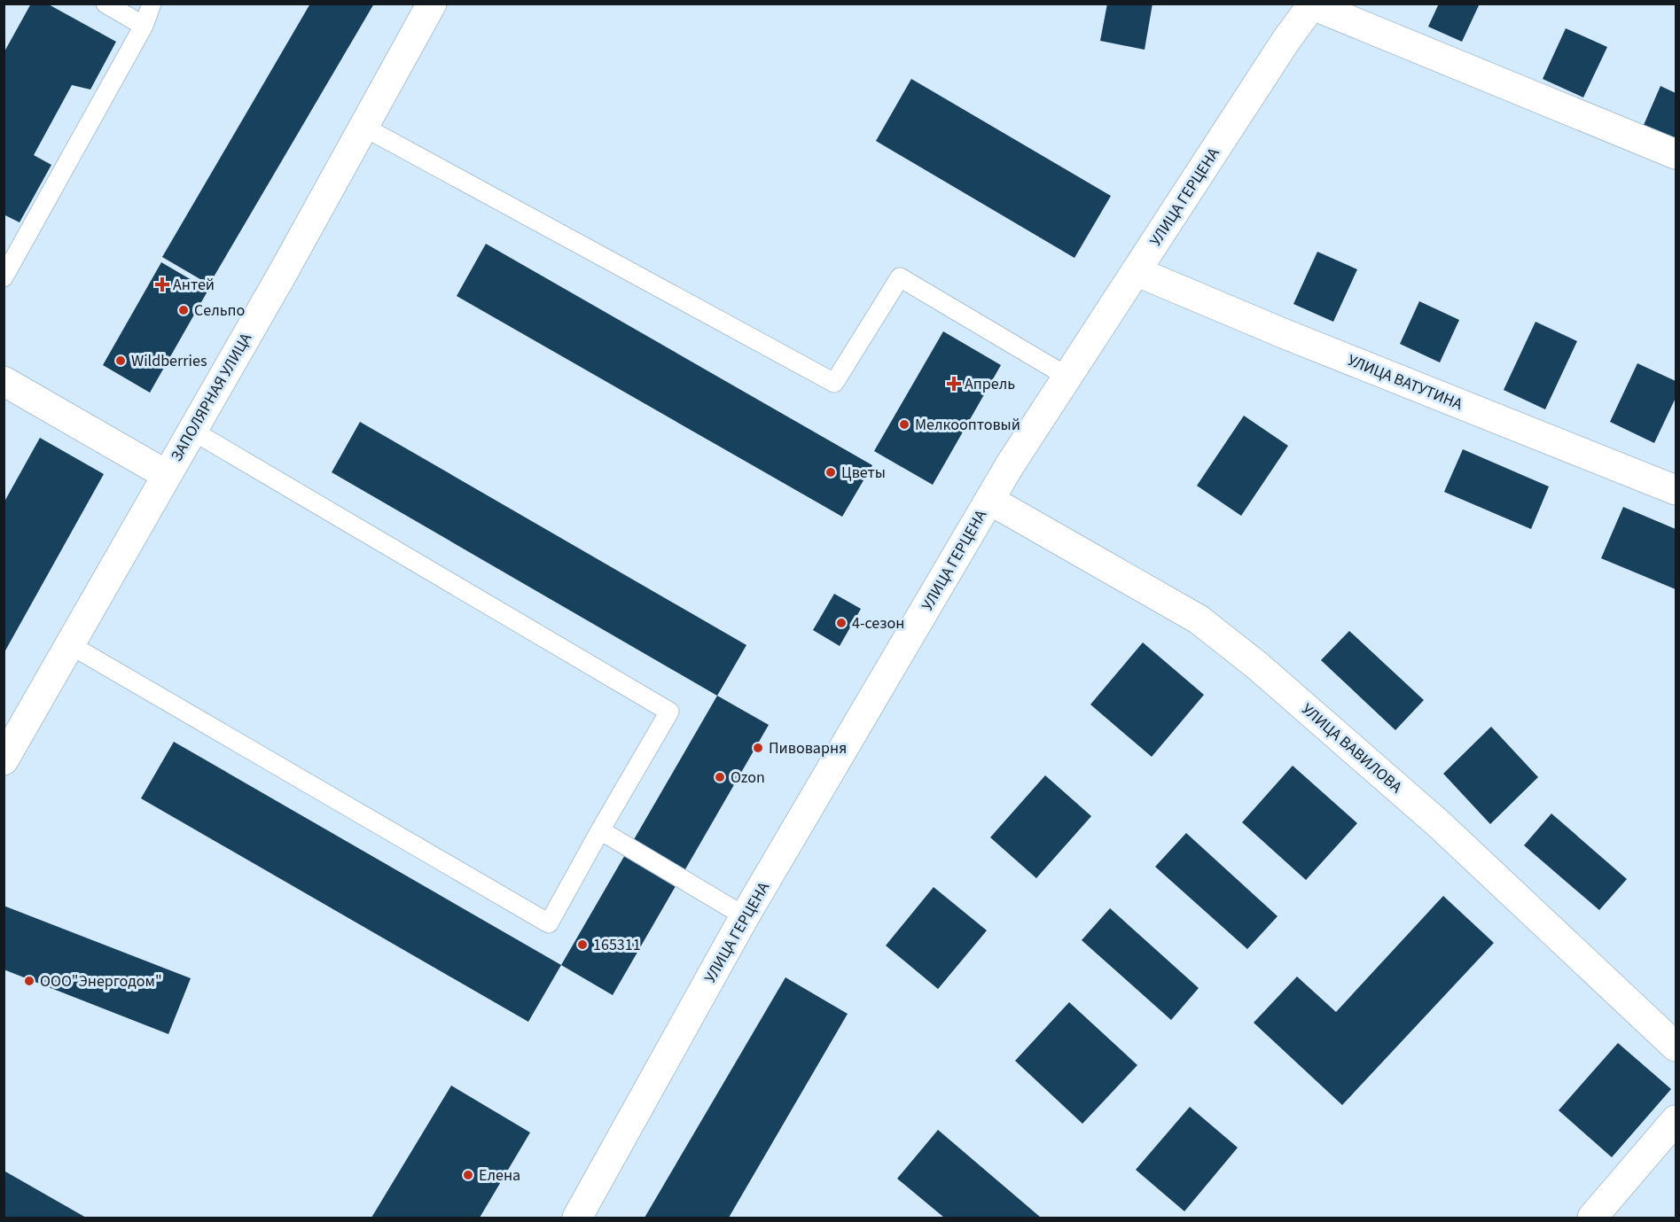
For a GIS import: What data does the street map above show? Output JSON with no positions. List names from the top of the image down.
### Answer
{
  "streets": {
    "street": [
      "УЛИЦА ГЕРЦЕНА",
      "УЛИЦА ВАТУТИНА",
      "ЗАПОЛЯРНАЯ УЛИЦА",
      "УЛИЦА ВАВИЛОВА"
    ]
  },
  "crossings": [
    ["УЛИЦА ГЕРЦЕНА", "УЛИЦА ВАТУТИНА"],
    ["УЛИЦА ГЕРЦЕНА", "УЛИЦА ВАВИЛОВА"]
  ],
  "places": {
    "health": ["Антей", "Апрель"],
    "other": [
      "Сельпо",
      "Wildberries",
      "Мелкооптовый",
      "Цветы",
      "4-сезон",
      "Пивоварня",
      "Ozon",
      "165311",
      "ООО\"Энергодом\"",
      "Елена"
    ]
  }
}
